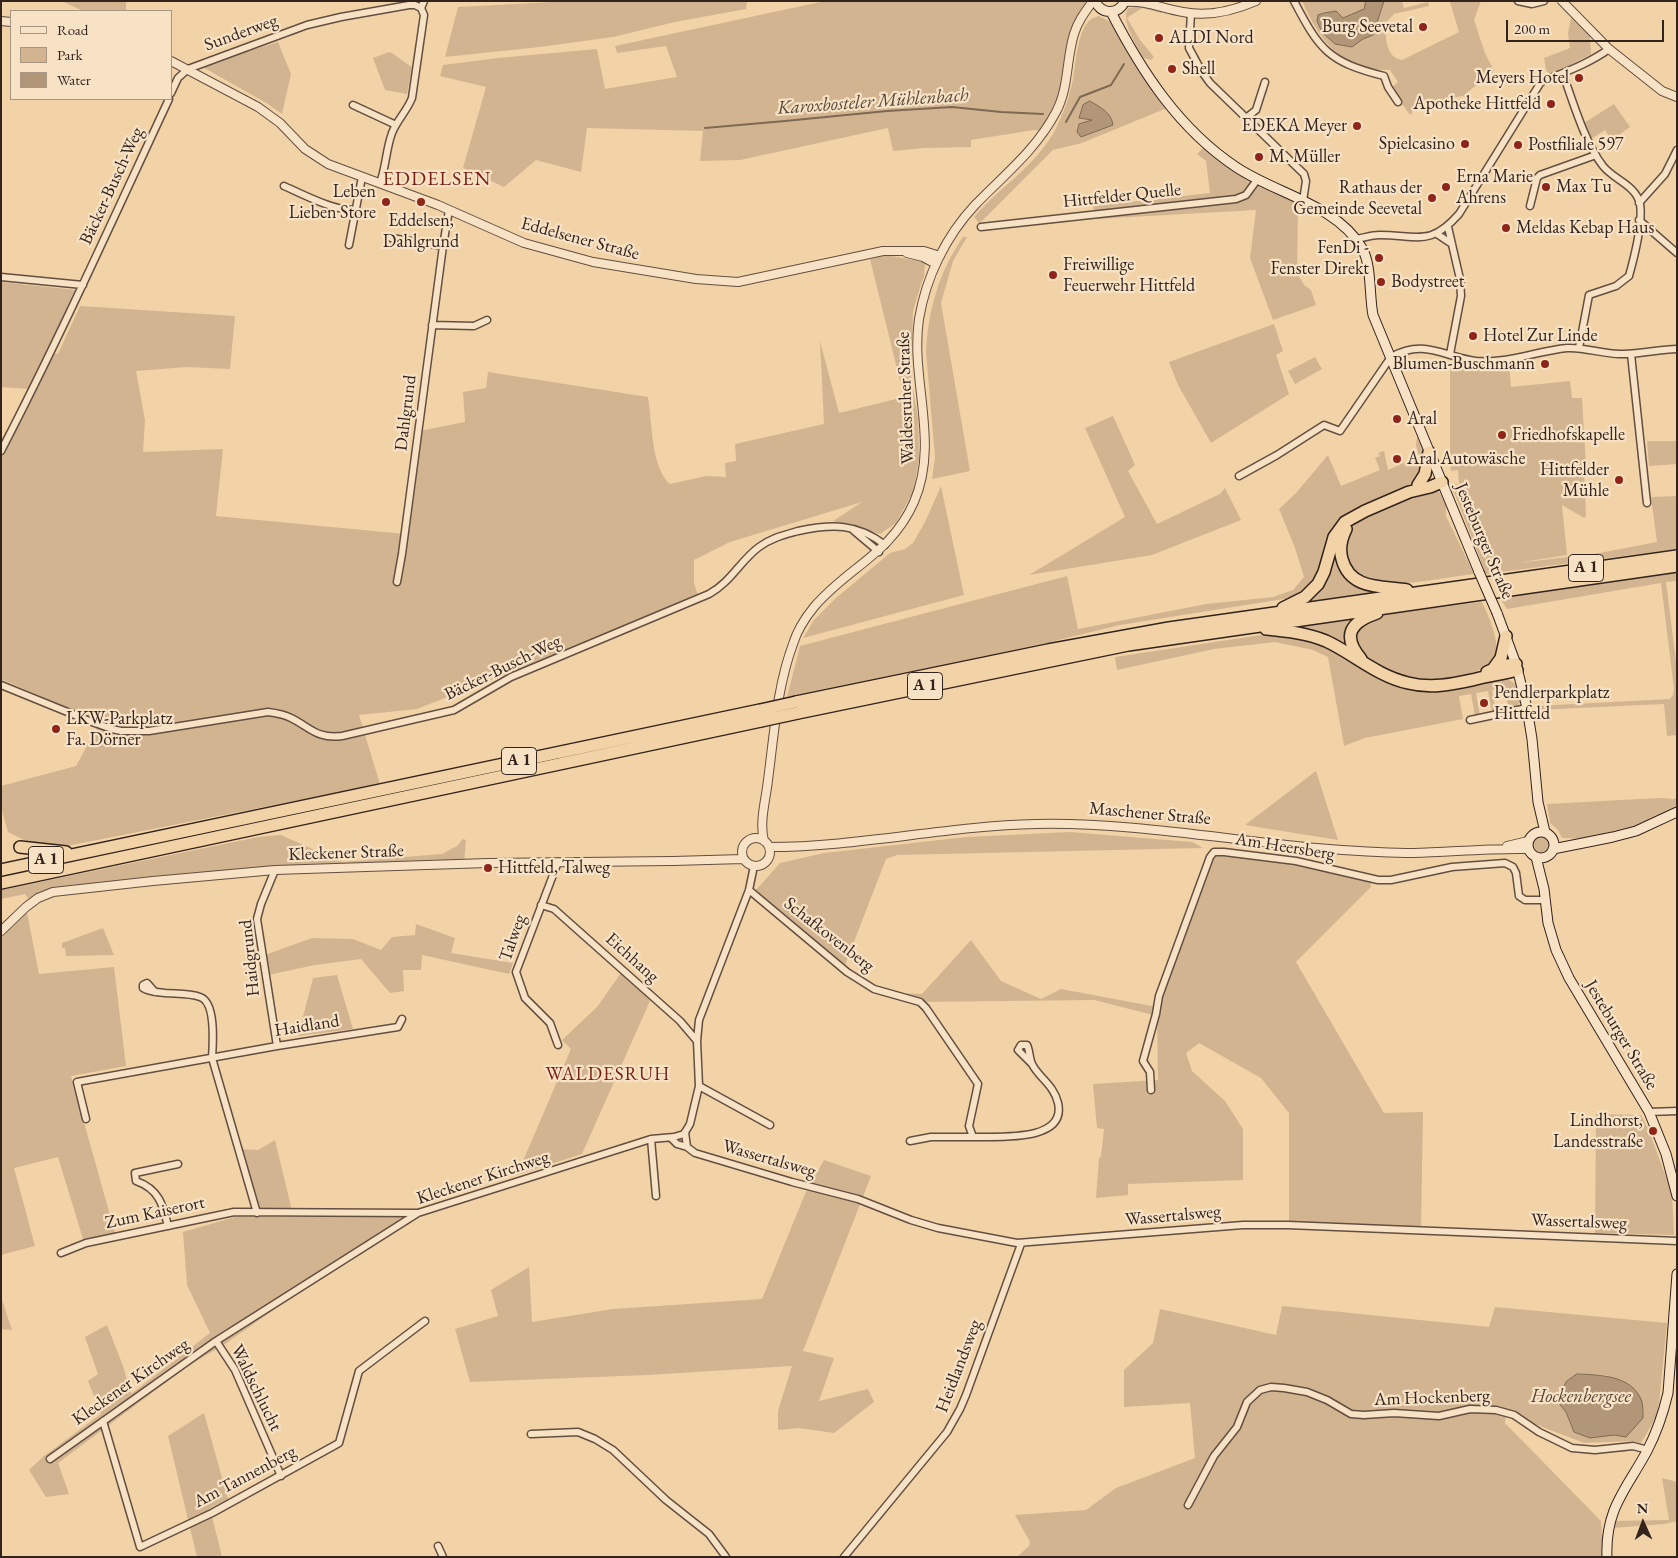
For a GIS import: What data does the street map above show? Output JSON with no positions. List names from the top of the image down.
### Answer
{
  "streets": {
    "highway": ["A 1"],
    "main road": ["Jesteburger Straße"],
    "street": [
      "Sunderweg",
      "Bäcker-Busch-Weg",
      "Hittfelder Quelle",
      "Eddelsener Straße",
      "Waldesruher Straße",
      "Dahlgrund",
      "Maschener Straße",
      "Am Heersberg",
      "Kleckener Straße",
      "Schafkovenberg",
      "Talweg",
      "Haidgrund",
      "Eichhang",
      "Haidland",
      "Wassertalsweg",
      "Kleckener Kirchweg",
      "Zum Kaiserort",
      "Heidlandsweg",
      "Waldschlucht",
      "Am Hockenberg",
      "Am Tannenberg"
    ]
  },
  "crossings": [
    ["Sunderweg", "Eddelsener Straße"],
    ["Bäcker-Busch-Weg", "Waldesruher Straße"],
    ["Hittfelder Quelle", "Jesteburger Straße"],
    ["Eddelsener Straße", "Waldesruher Straße"],
    ["Eddelsener Straße", "Dahlgrund"],
    ["Waldesruher Straße", "Maschener Straße"],
    ["Waldesruher Straße", "Kleckener Straße"],
    ["Jesteburger Straße", "Maschener Straße"],
    ["Jesteburger Straße", "Am Heersberg"],
    ["Maschener Straße", "Kleckener Straße"],
    ["Kleckener Straße", "Talweg"],
    ["Kleckener Straße", "Haidgrund"],
    ["Talweg", "Eichhang"],
    ["Haidgrund", "Haidland"],
    ["Wassertalsweg", "Kleckener Kirchweg"],
    ["Wassertalsweg", "Heidlandsweg"],
    ["Kleckener Kirchweg", "Zum Kaiserort"],
    ["Kleckener Kirchweg", "Waldschlucht"],
    ["Kleckener Kirchweg", "Am Tannenberg"],
    ["Waldschlucht", "Am Tannenberg"]
  ],
  "districts": ["EDDELSEN", "WALDESRUH"],
  "water": ["Karoxbosteler Mühlenbach", "Hockenbergsee"],
  "places": [
    "Burg Seevetal",
    "ALDI Nord",
    "Shell",
    "Meyers Hotel",
    "Apotheke Hittfeld",
    "EDEKA Meyer",
    "Spielcasino",
    "Postfiliale 597",
    "M. Müller",
    "Erna Marie Ahrens",
    "Max Tu",
    "Rathaus der Gemeinde Seevetal",
    "Leben Lieben Store",
    "Eddelsen, Dahlgrund",
    "Meldas Kebap Haus",
    "FenDi - Fenster Direkt",
    "Freiwillige Feuerwehr Hittfeld",
    "Bodystreet",
    "Hotel Zur Linde",
    "Blumen-Buschmann",
    "Aral",
    "Friedhofskapelle",
    "Aral Autowäsche",
    "Hittfelder Mühle",
    "Pendlerparkplatz Hittfeld",
    "LKW-Parkplatz Fa. Dörner",
    "Hittfeld, Talweg",
    "Lindhorst, Landesstraße"
  ],
  "legend": ["Road", "Park", "Water"],
  "scale_bar": "200 m",
  "north": "top"
}
